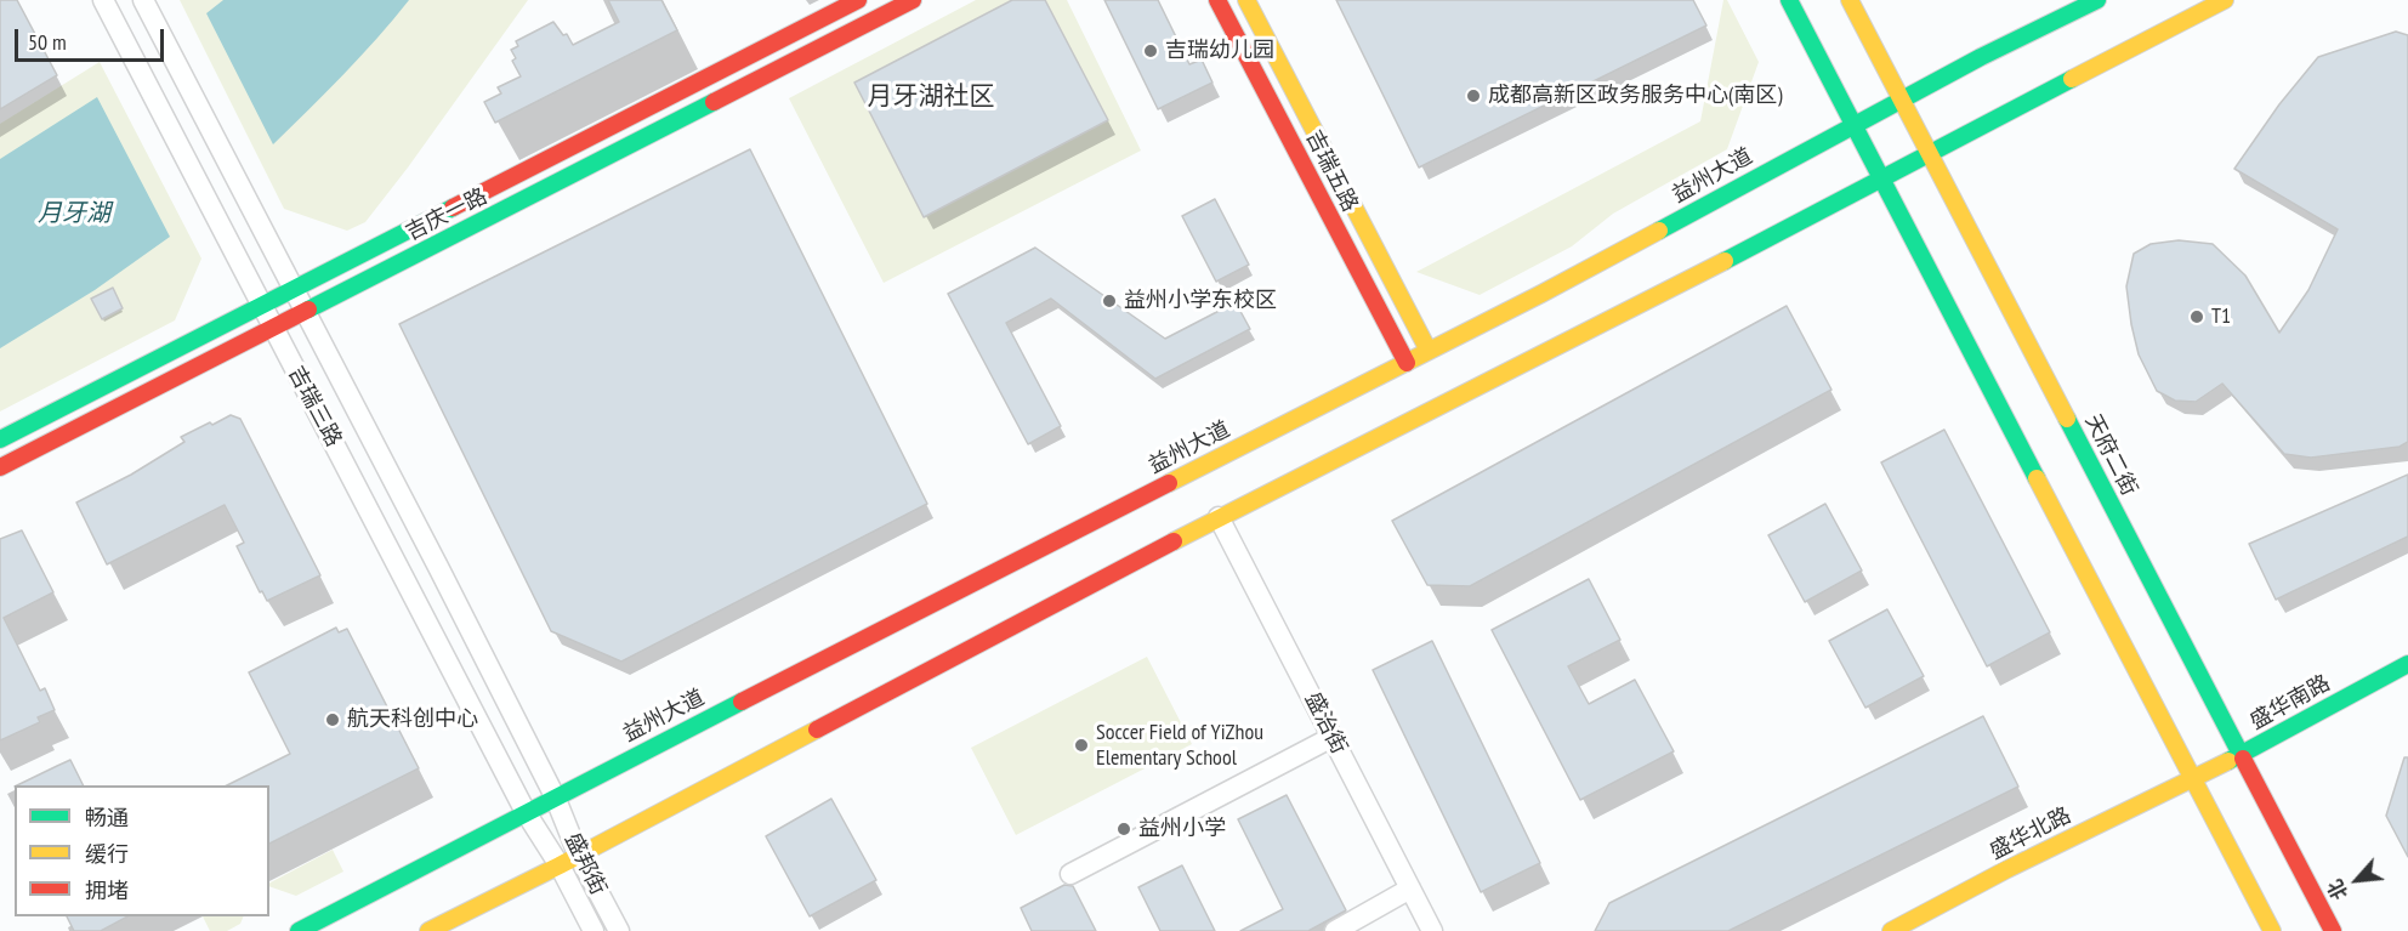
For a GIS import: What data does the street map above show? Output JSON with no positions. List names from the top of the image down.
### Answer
{
  "streets": {
    "main road": [
      "吉瑞五路",
      "益州大道",
      "吉庆一路",
      "天府二街",
      "盛华南路",
      "盛华北路"
    ],
    "street": ["吉瑞三路", "盛治街", "盛邦街"]
  },
  "crossings": [
    ["吉瑞五路", "益州大道"],
    ["益州大道", "吉瑞三路"],
    ["益州大道", "天府二街"],
    ["益州大道", "盛邦街"],
    ["吉庆一路", "吉瑞三路"],
    ["吉瑞三路", "盛邦街"],
    ["天府二街", "盛华南路"],
    ["盛华南路", "盛华北路"]
  ],
  "districts": ["月牙湖社区"],
  "water": ["月牙湖"],
  "places": [
    "吉瑞幼儿园",
    "成都高新区政务服务中心(南区)",
    "益州小学东校区",
    "T1",
    "航天科创中心",
    "Soccer Field of YiZhou Elementary School",
    "益州小学"
  ],
  "legend": ["畅通", "缓行", "拥堵"],
  "scale_bar": "50 m",
  "north": "bottom left"
}
